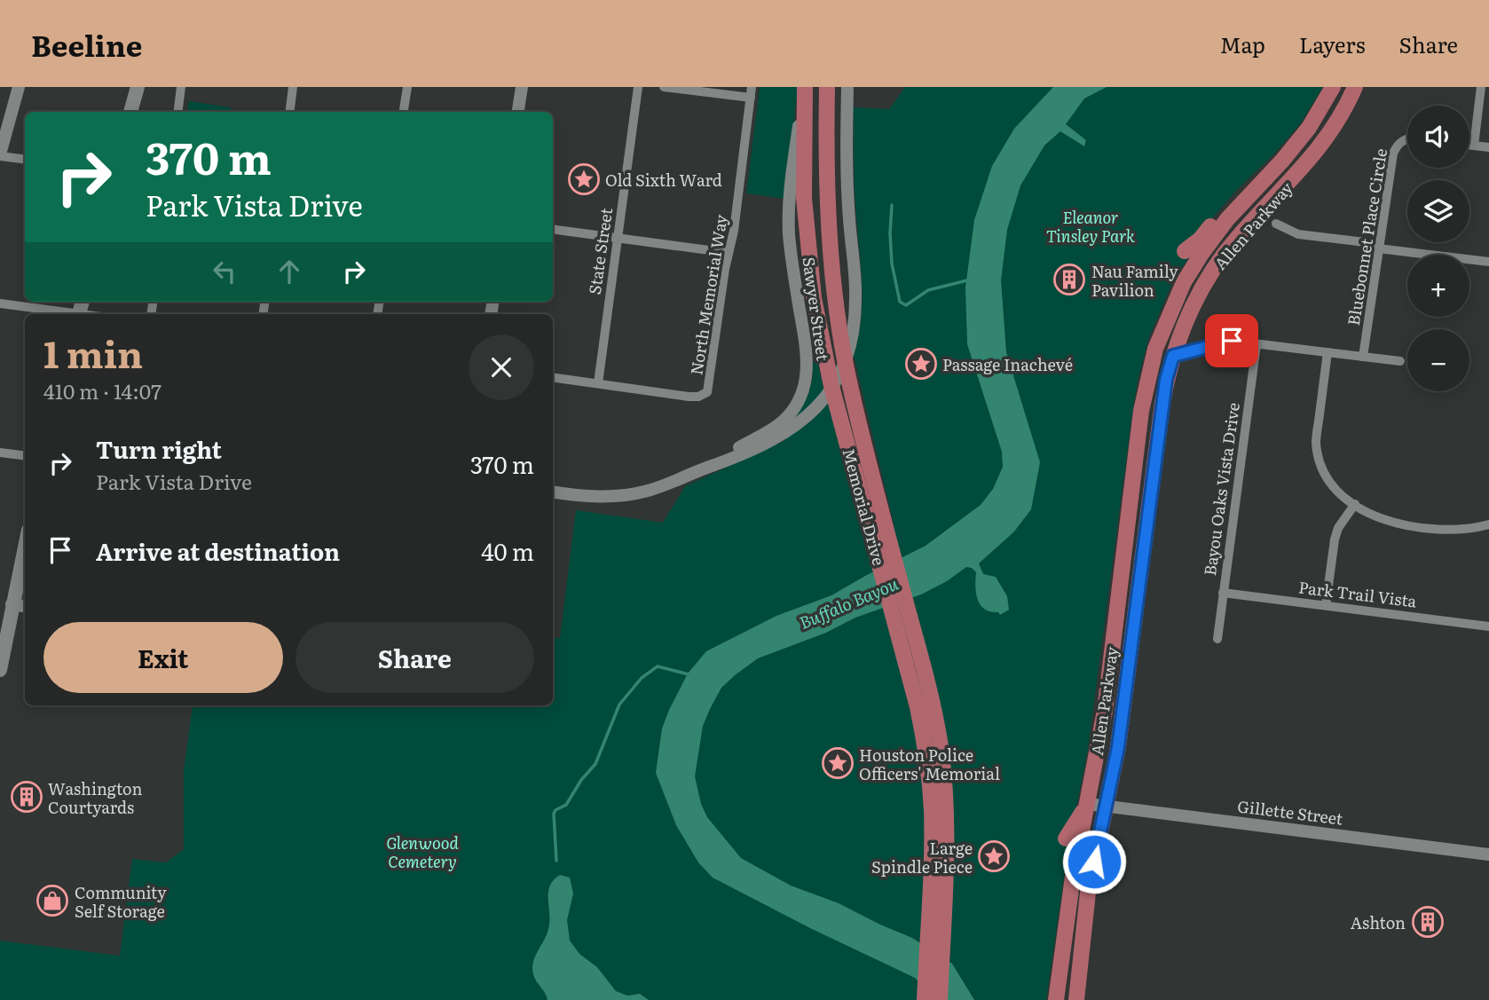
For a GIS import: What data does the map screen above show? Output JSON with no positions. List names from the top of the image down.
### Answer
{
  "streets": {
    "main road": ["Allen Parkway", "Memorial Drive"],
    "street": [
      "Bluebonnet Place Circle",
      "State Street",
      "North Memorial Way",
      "Sawyer Street",
      "Bayou Oaks Vista Drive",
      "Park Trail Vista",
      "Gillette Street"
    ]
  },
  "crossings": [
    ["Allen Parkway", "Gillette Street"],
    ["State Street", "North Memorial Way"],
    ["Sawyer Street", "Memorial Drive"],
    ["Bayou Oaks Vista Drive", "Park Trail Vista"]
  ],
  "water": ["Buffalo Bayou"],
  "parks": ["Eleanor Tinsley Park", "Glenwood Cemetery"],
  "places": {
    "place": [
      "Old Sixth Ward",
      "Passage Inachevé",
      "Houston Police Officers' Memorial",
      "Large Spindle Piece"
    ],
    "building": ["Nau Family Pavilion", "Washington Courtyards", "Ashton"],
    "shop": ["Community Self Storage"]
  },
  "page": {
    "header": "Beeline",
    "nav": ["Map", "Layers", "Share"],
    "map_buttons": ["+", "−"],
    "turn": ["370 m", "Park Vista Drive"],
    "heading": ["1 min", "410 m · 14:07"],
    "list": [
      {
        "name": "Turn right",
        "note": "Park Vista Drive",
        "value": "370 m"
      },
      {
        "name": "Arrive at destination",
        "value": "40 m"
      }
    ],
    "buttons": ["Exit", "Share"]
  }
}
